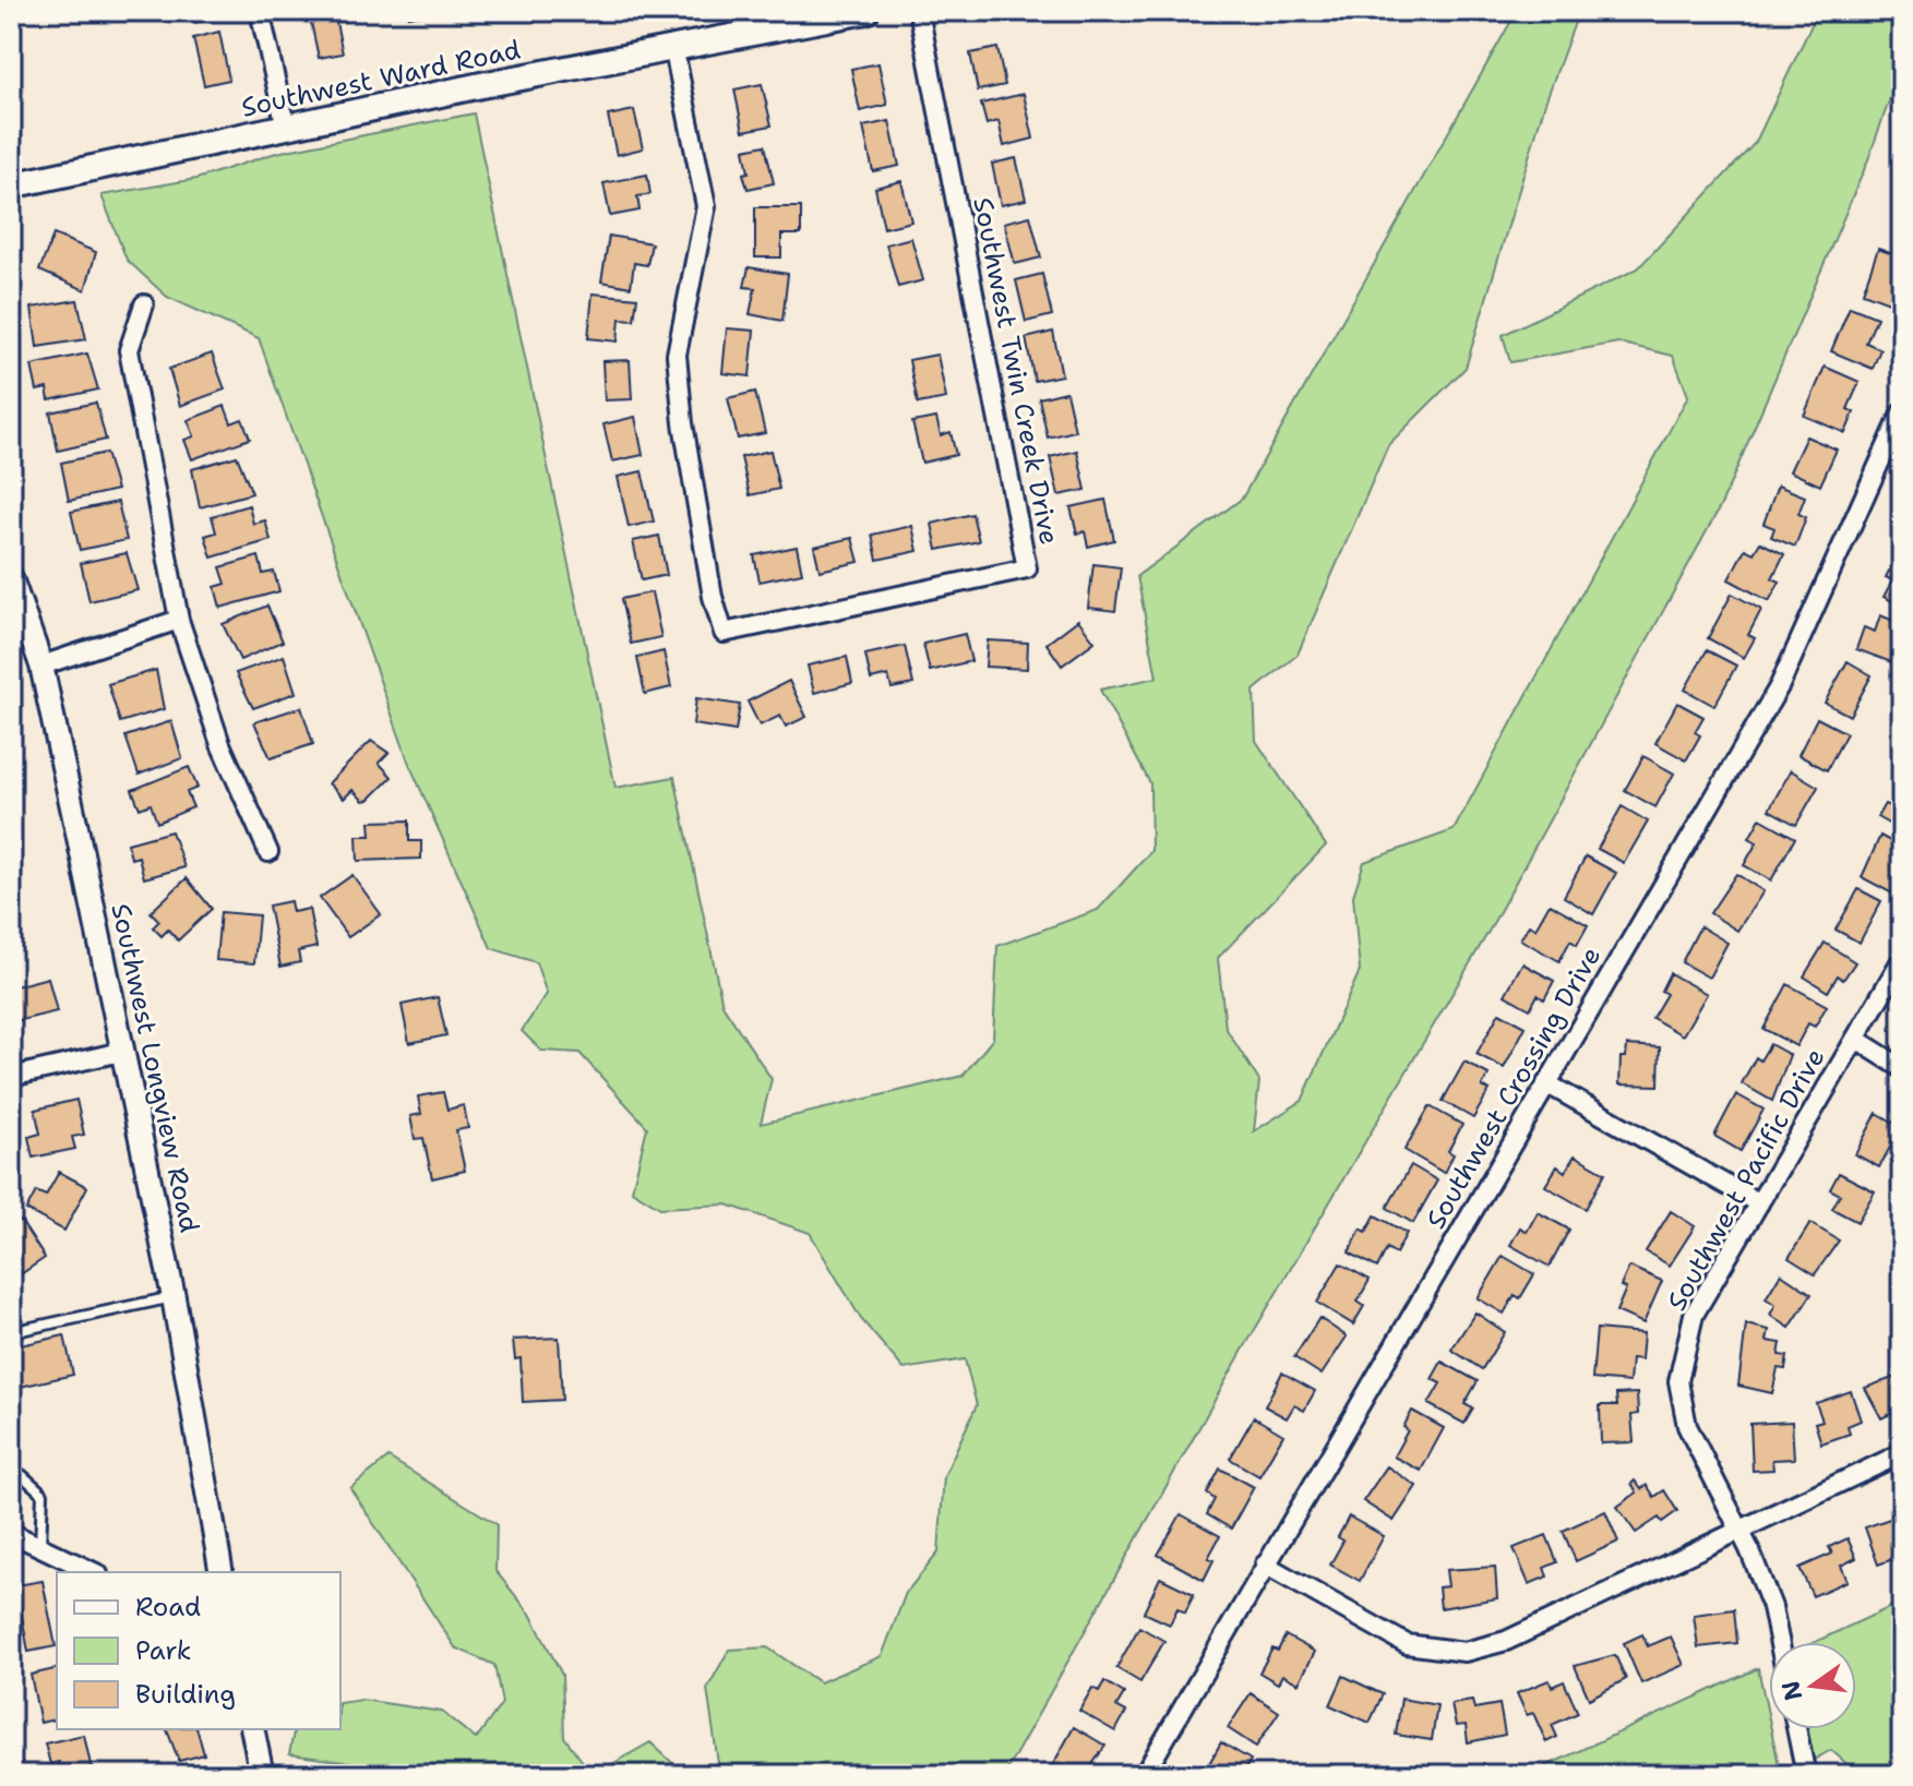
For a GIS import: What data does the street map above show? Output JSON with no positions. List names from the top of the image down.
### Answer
{
  "streets": {
    "main road": ["Southwest Ward Road"],
    "street": [
      "Southwest Twin Creek Drive",
      "Southwest Longview Road",
      "Southwest Crossing Drive",
      "Southwest Pacific Drive"
    ]
  },
  "crossings": [
    ["Southwest Ward Road", "Southwest Twin Creek Drive"]
  ],
  "legend": ["Road", "Park", "Building"],
  "north": "left"
}
